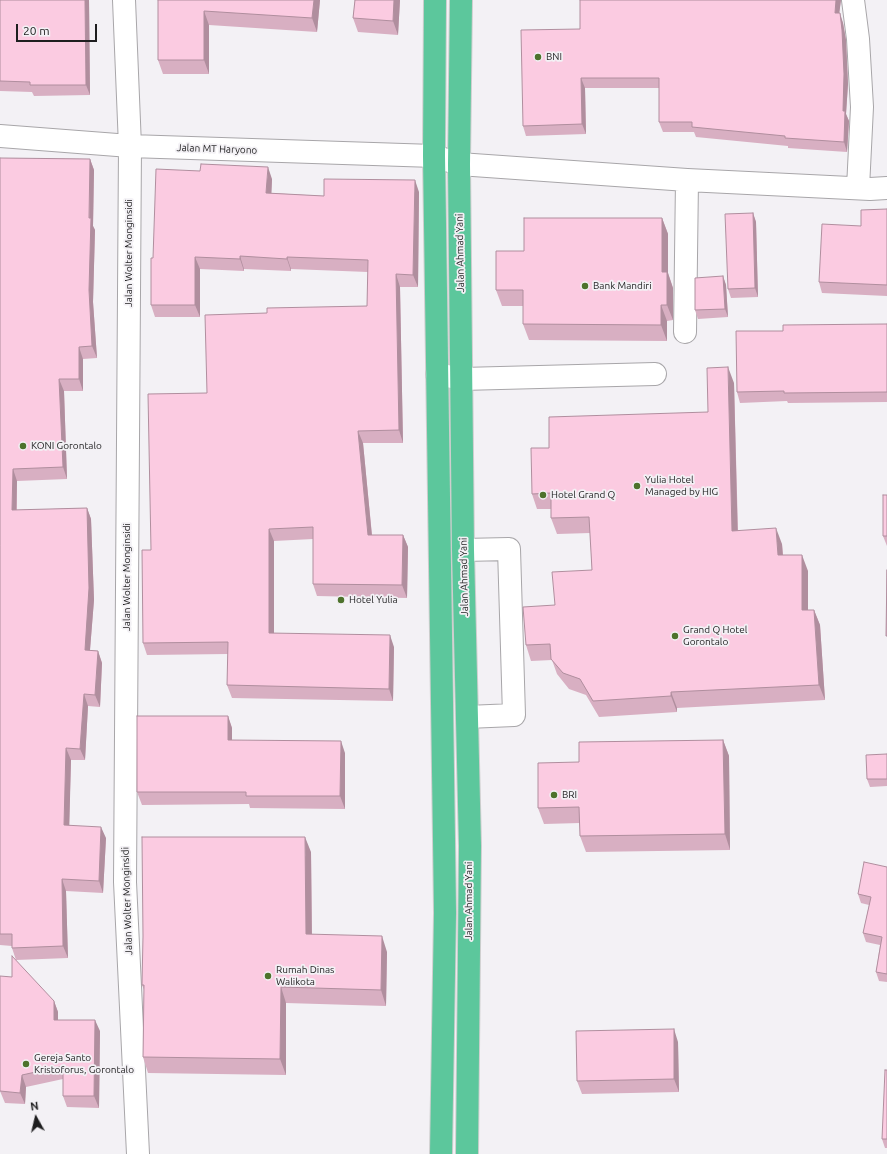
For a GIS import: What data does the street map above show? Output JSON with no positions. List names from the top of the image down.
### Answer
{
  "streets": {
    "highway": ["Jalan Ahmad Yani"],
    "street": ["Jalan MT Haryono", "Jalan Wolter Monginsidi"]
  },
  "crossings": [
    ["Jalan MT Haryono", "Jalan Wolter Monginsidi"],
    ["Jalan MT Haryono", "Jalan Ahmad Yani"]
  ],
  "places": [
    "BNI",
    "Bank Mandiri",
    "KONI Gorontalo",
    "Yulia Hotel Managed by HIG",
    "Hotel Grand Q",
    "Hotel Yulia",
    "Grand Q Hotel Gorontalo",
    "BRI",
    "Rumah Dinas Walikota",
    "Gereja Santo Kristoforus, Gorontalo"
  ],
  "scale_bar": "20 m",
  "north": "top"
}
